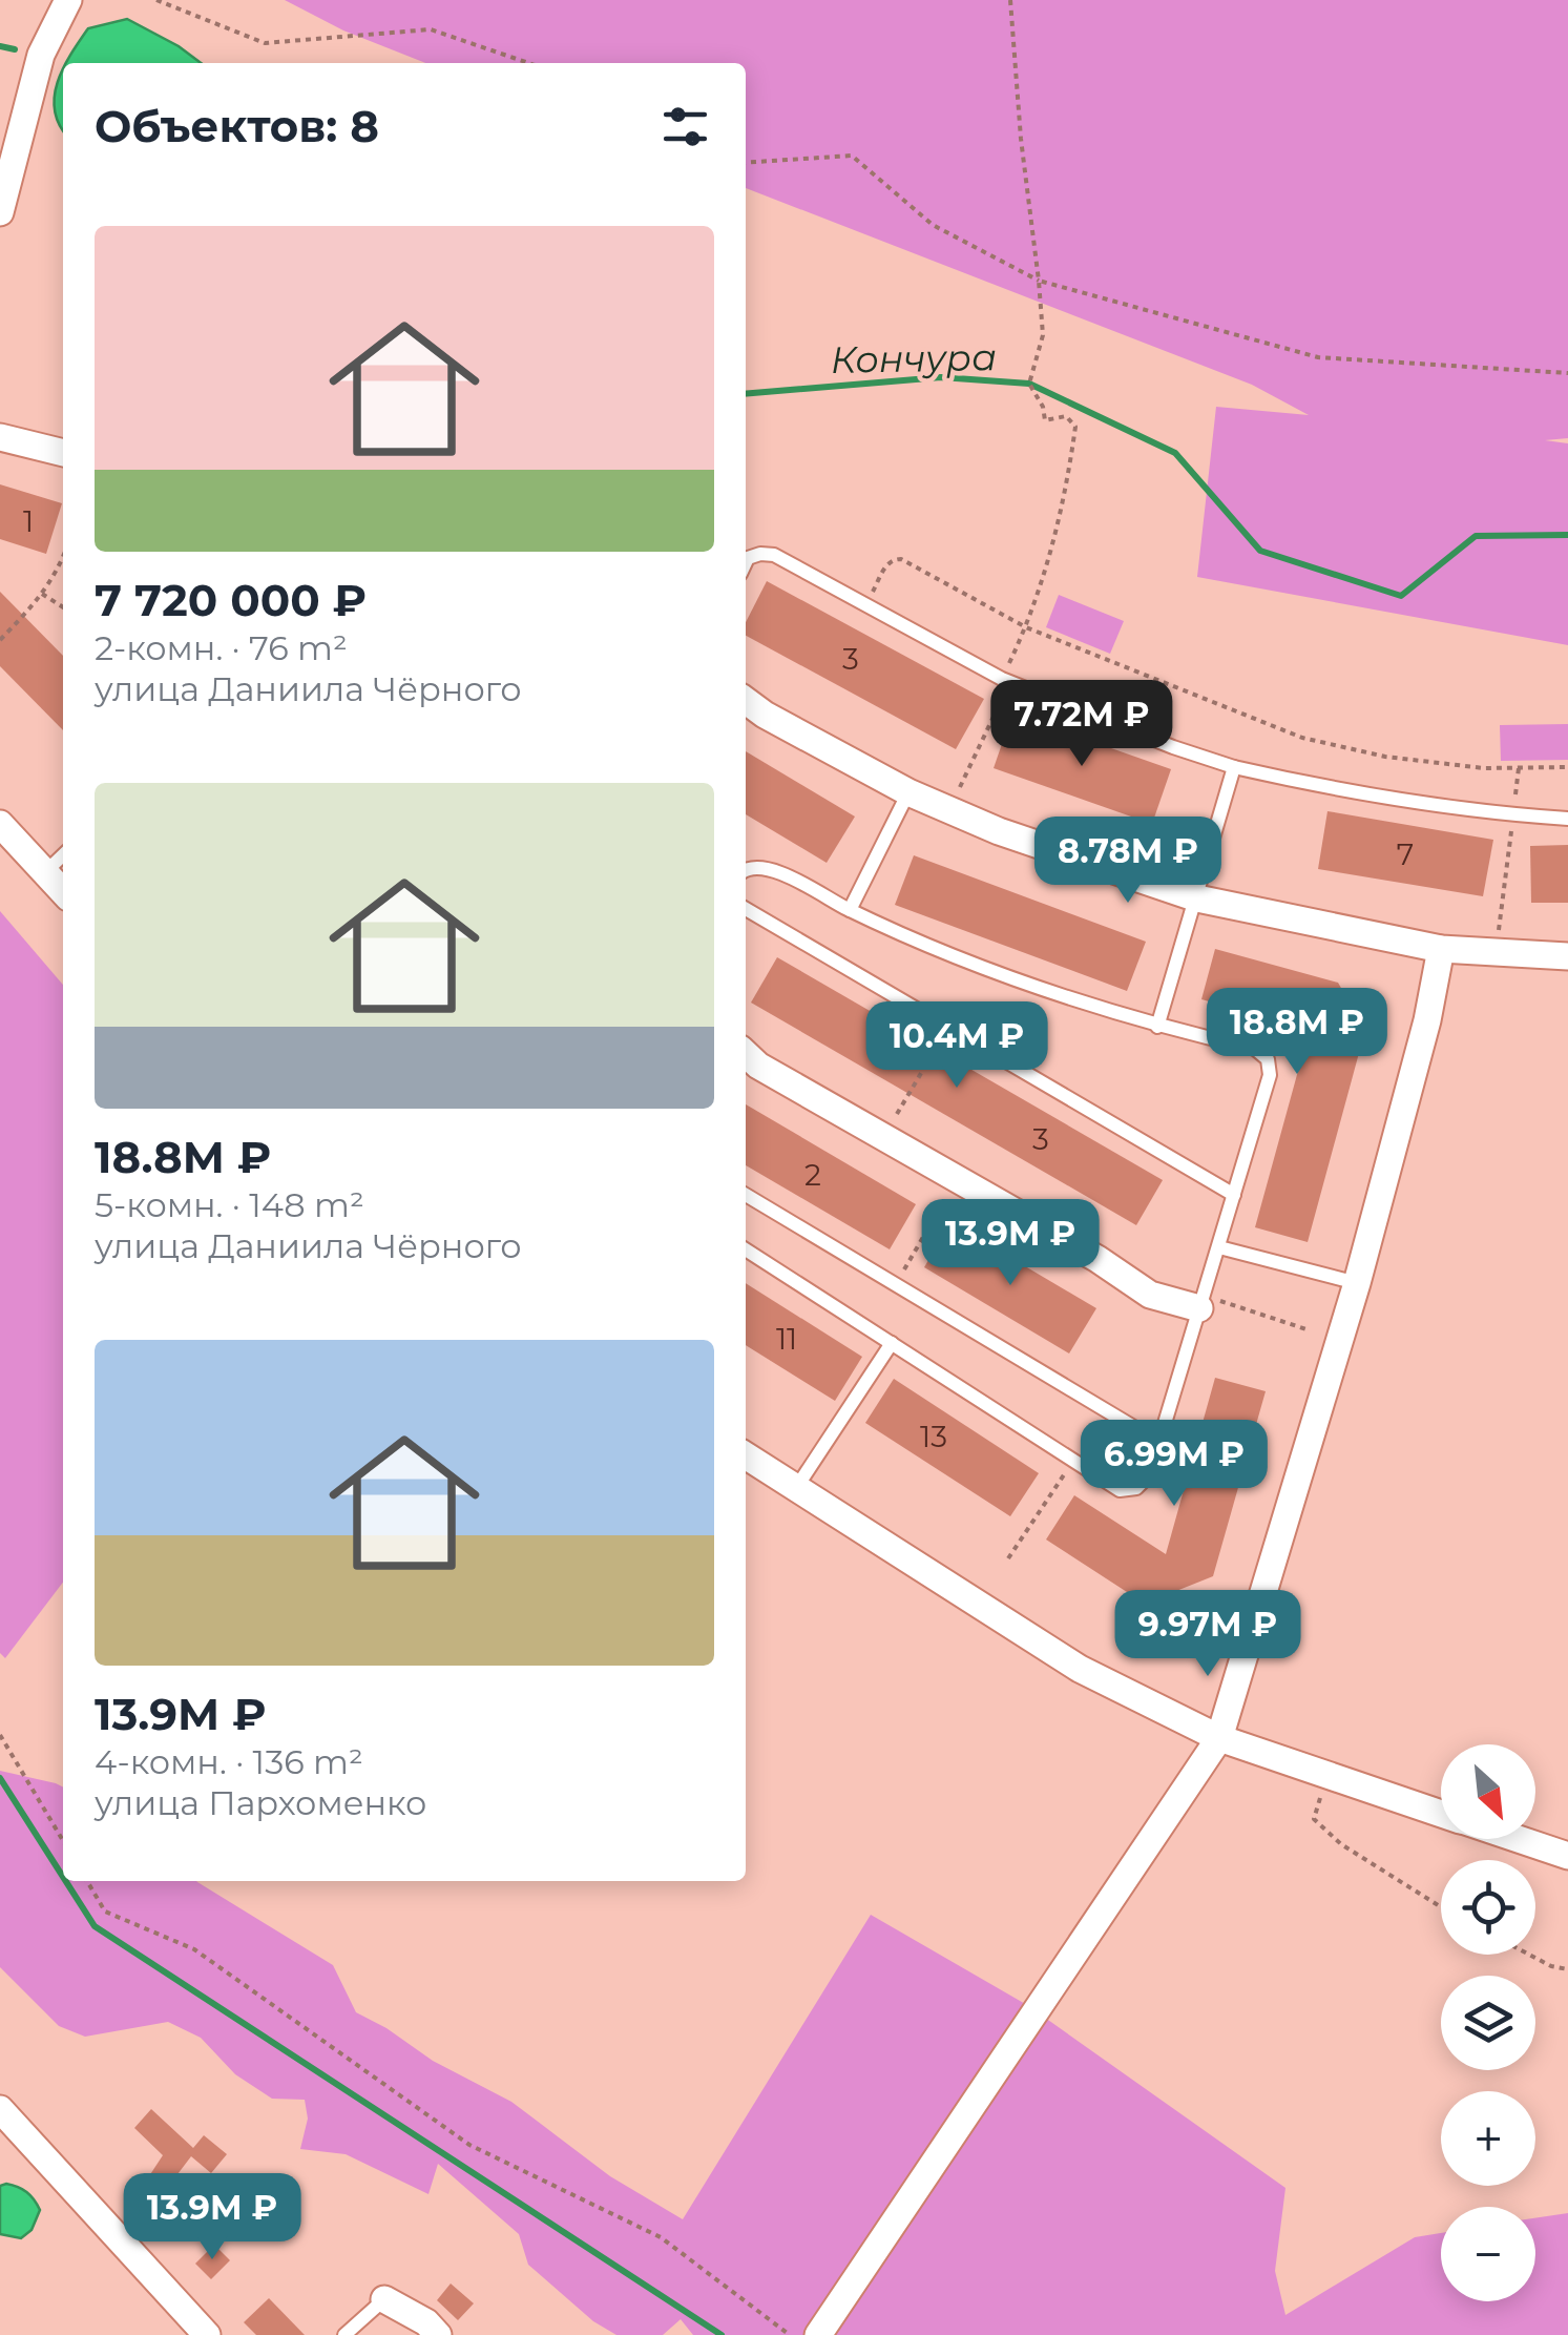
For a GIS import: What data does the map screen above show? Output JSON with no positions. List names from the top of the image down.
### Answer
{
  "water": ["Кончура"],
  "house_numbers": [
    "1",
    "3",
    "7",
    "3",
    "2",
    "11",
    "13"
  ],
  "north": "bottom right",
  "page": {
    "heading": "Объектов: 8",
    "list": [
      {
        "name": "7 720 000 ₽",
        "note": "2-комн. · 76 m² · улица Даниила Чёрного"
      },
      {
        "name": "18.8M ₽",
        "note": "5-комн. · 148 m² · улица Даниила Чёрного"
      },
      {
        "name": "13.9M ₽",
        "note": "4-комн. · 136 m² · улица Пархоменко"
      }
    ],
    "price": [
      "7.72M ₽",
      "8.78M ₽",
      "18.8M ₽",
      "10.4M ₽",
      "13.9M ₽",
      "6.99M ₽",
      "9.97M ₽",
      "13.9M ₽"
    ],
    "map_buttons": ["+", "−"]
  }
}
